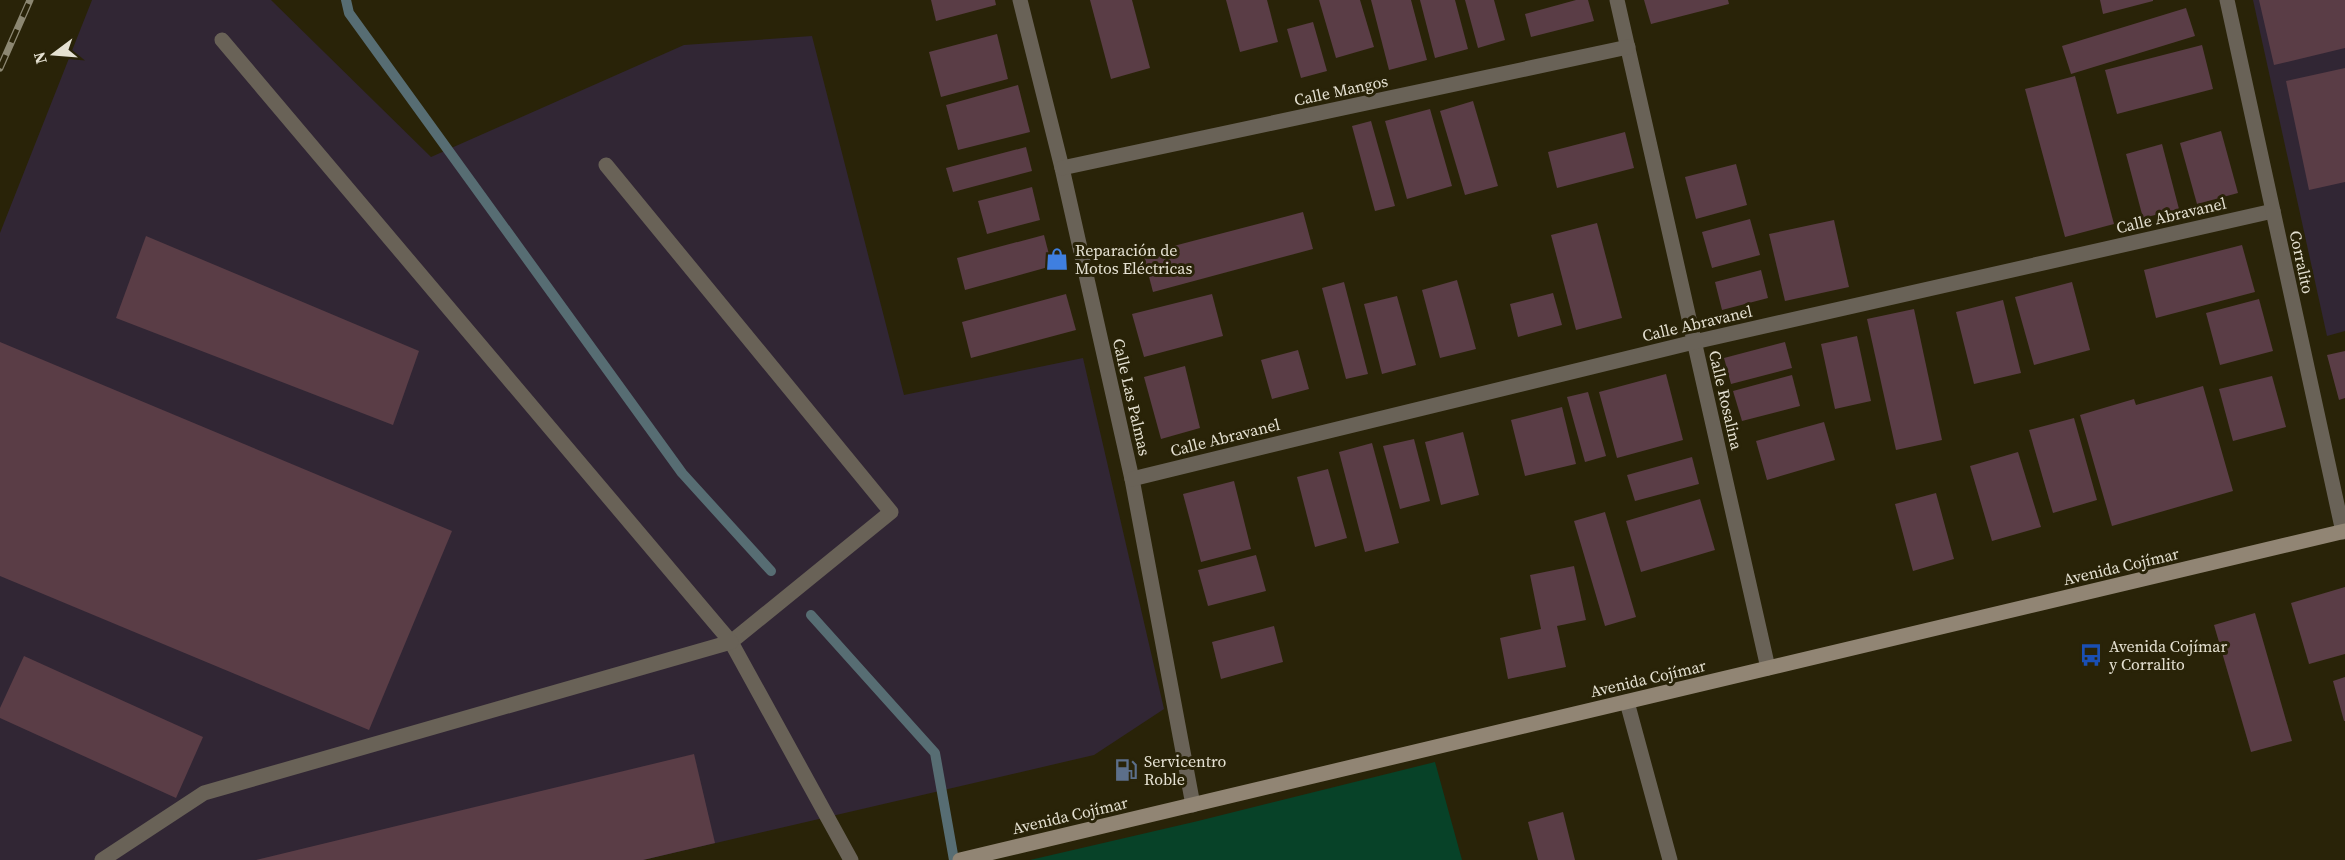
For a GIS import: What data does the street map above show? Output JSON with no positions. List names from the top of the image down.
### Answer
{
  "streets": {
    "main road": ["Avenida Cojímar"],
    "street": [
      "Calle Mangos",
      "Calle Abravanel",
      "Corralito",
      "Calle Las Palmas",
      "Calle Rosalina"
    ]
  },
  "crossings": [
    ["Calle Mangos", "Calle Las Palmas"],
    ["Calle Mangos", "Calle Rosalina"],
    ["Calle Abravanel", "Corralito"],
    ["Calle Abravanel", "Calle Las Palmas"],
    ["Calle Abravanel", "Calle Rosalina"],
    ["Corralito", "Avenida Cojímar"],
    ["Calle Las Palmas", "Avenida Cojímar"],
    ["Calle Rosalina", "Avenida Cojímar"]
  ],
  "places": {
    "shop": ["Reparación de Motos Eléctricas"],
    "bus stop": ["Avenida Cojímar y Corralito"],
    "fuel station": ["Servicentro Roble"]
  },
  "north": "left"
}
